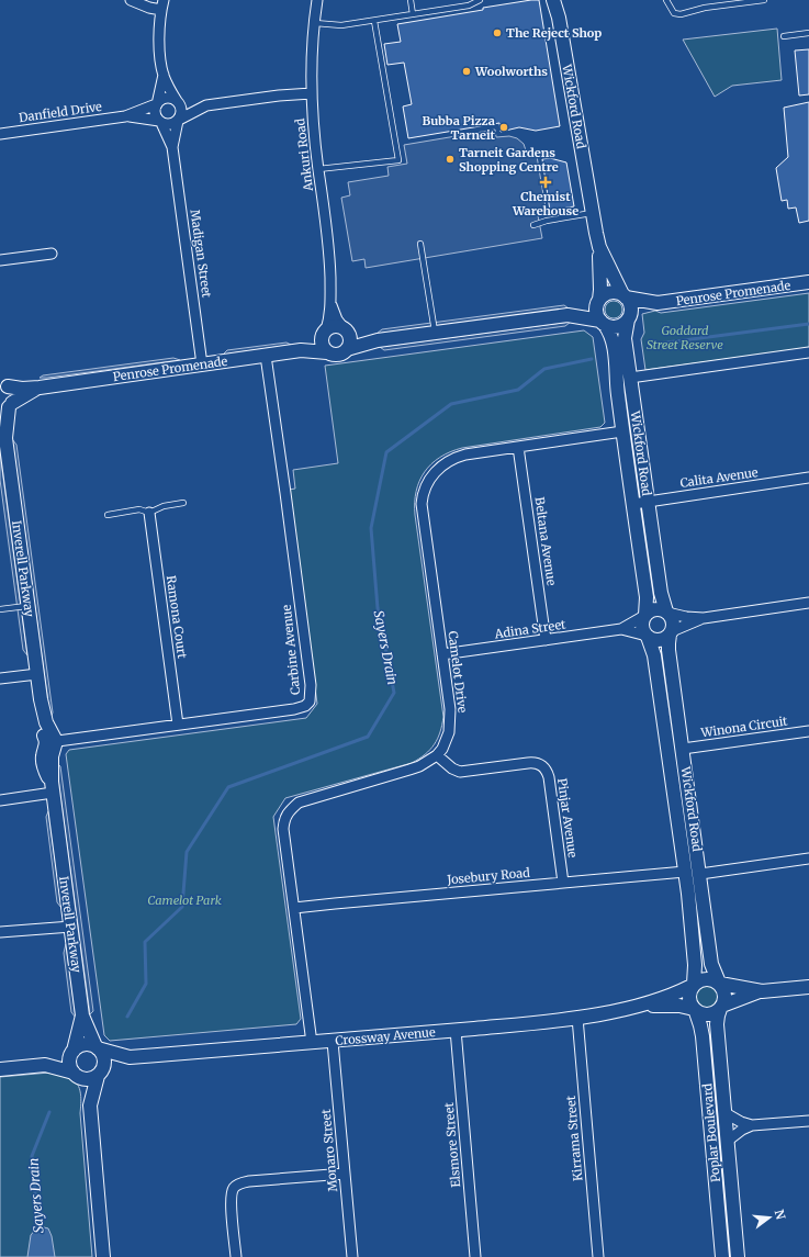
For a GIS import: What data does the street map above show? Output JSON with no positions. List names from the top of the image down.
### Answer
{
  "streets": {
    "street": [
      "Wickford Road",
      "Danfield Drive",
      "Ankuri Road",
      "Madigan Street",
      "Penrose Promenade",
      "Calita Avenue",
      "Beltana Avenue",
      "Inverell Parkway",
      "Ramona Court",
      "Adina Street",
      "Carbine Avenue",
      "Camelot Drive",
      "Winona Circuit",
      "Pinjar Avenue",
      "Josebury Road",
      "Crossway Avenue",
      "Poplar Boulevard",
      "Kirrama Street",
      "Elsmore Street",
      "Monaro Street"
    ]
  },
  "crossings": [
    ["Wickford Road", "Penrose Promenade"],
    ["Wickford Road", "Calita Avenue"],
    ["Wickford Road", "Adina Street"],
    ["Wickford Road", "Camelot Drive"],
    ["Wickford Road", "Winona Circuit"],
    ["Wickford Road", "Josebury Road"],
    ["Wickford Road", "Crossway Avenue"],
    ["Wickford Road", "Poplar Boulevard"],
    ["Danfield Drive", "Madigan Street"],
    ["Ankuri Road", "Penrose Promenade"],
    ["Madigan Street", "Penrose Promenade"],
    ["Penrose Promenade", "Inverell Parkway"],
    ["Penrose Promenade", "Carbine Avenue"],
    ["Beltana Avenue", "Adina Street"],
    ["Beltana Avenue", "Camelot Drive"],
    ["Inverell Parkway", "Carbine Avenue"],
    ["Inverell Parkway", "Crossway Avenue"],
    ["Ramona Court", "Carbine Avenue"],
    ["Adina Street", "Camelot Drive"],
    ["Camelot Drive", "Pinjar Avenue"],
    ["Pinjar Avenue", "Josebury Road"],
    ["Crossway Avenue", "Poplar Boulevard"],
    ["Crossway Avenue", "Kirrama Street"],
    ["Crossway Avenue", "Elsmore Street"],
    ["Crossway Avenue", "Monaro Street"]
  ],
  "water": ["Sayers Drain"],
  "parks": ["Goddard Street Reserve", "Camelot Park"],
  "places": {
    "other": [
      "The Reject Shop",
      "Woolworths",
      "Bubba Pizza Tarneit",
      "Tarneit Gardens Shopping Centre"
    ],
    "health": ["Chemist Warehouse"]
  },
  "north": "right"
}
